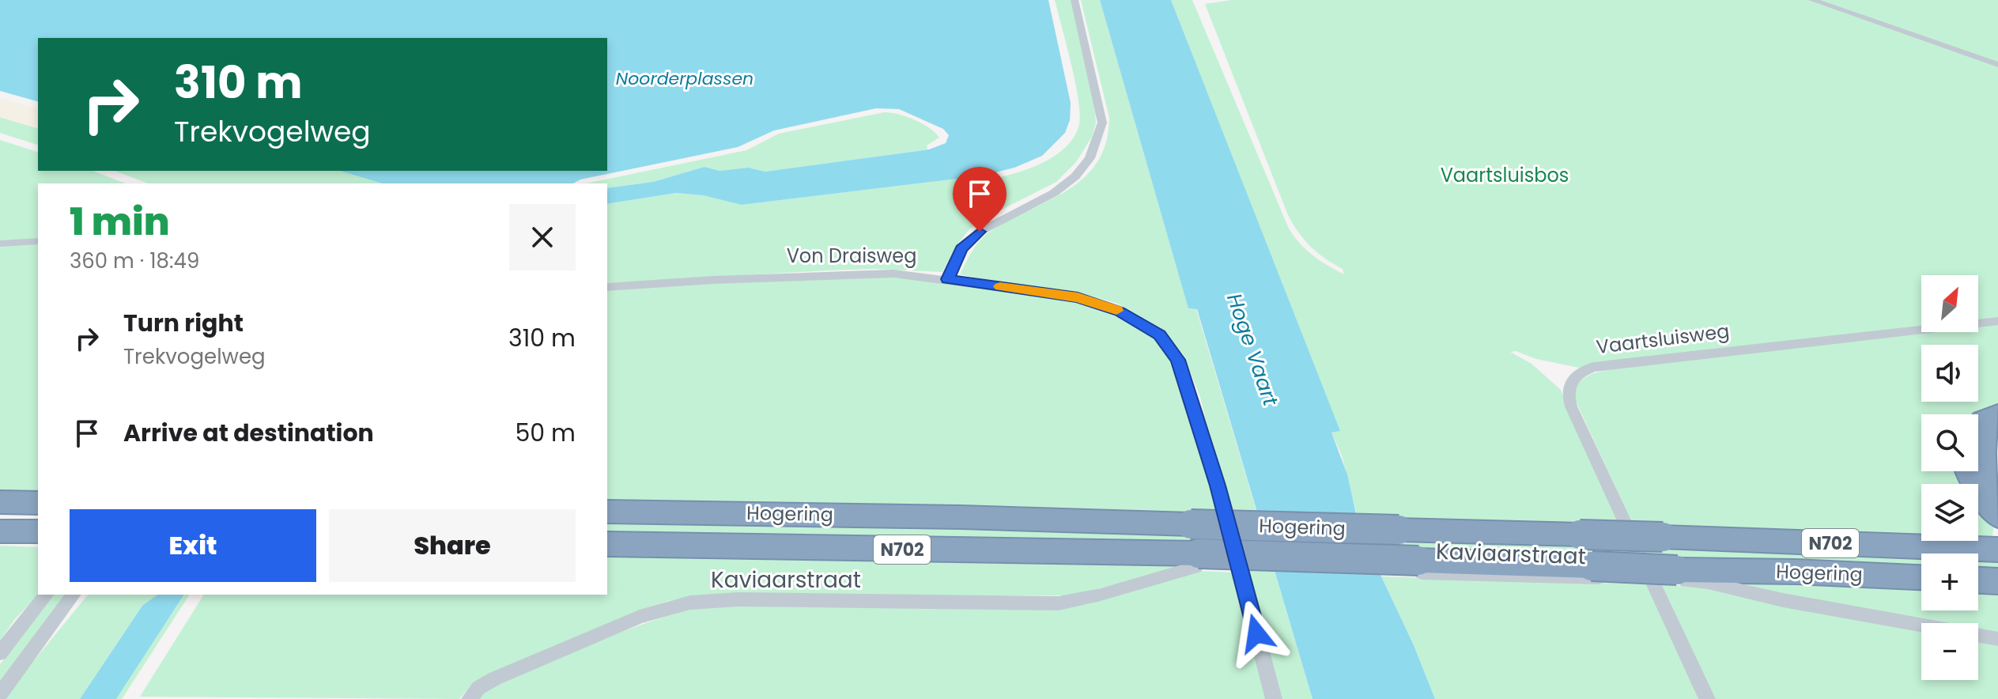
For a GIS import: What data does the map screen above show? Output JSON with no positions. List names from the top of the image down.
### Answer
{
  "streets": {
    "highway": ["Hogering", "N702"],
    "street": ["Von Draisweg", "Vaartsluisweg", "Kaviaarstraat"]
  },
  "crossings": [
    ["Hogering", "Kaviaarstraat"]
  ],
  "water": ["Noorderplassen", "Hoge Vaart"],
  "parks": ["Vaartsluisbos"],
  "north": "top right",
  "page": {
    "turn": ["310 m", "Trekvogelweg"],
    "heading": ["1 min", "360 m · 18:49"],
    "map_buttons": ["+", "−"],
    "list": [
      {
        "name": "Turn right",
        "note": "Trekvogelweg",
        "value": "310 m"
      },
      {
        "name": "Arrive at destination",
        "value": "50 m"
      }
    ],
    "buttons": ["Exit", "Share"]
  }
}
